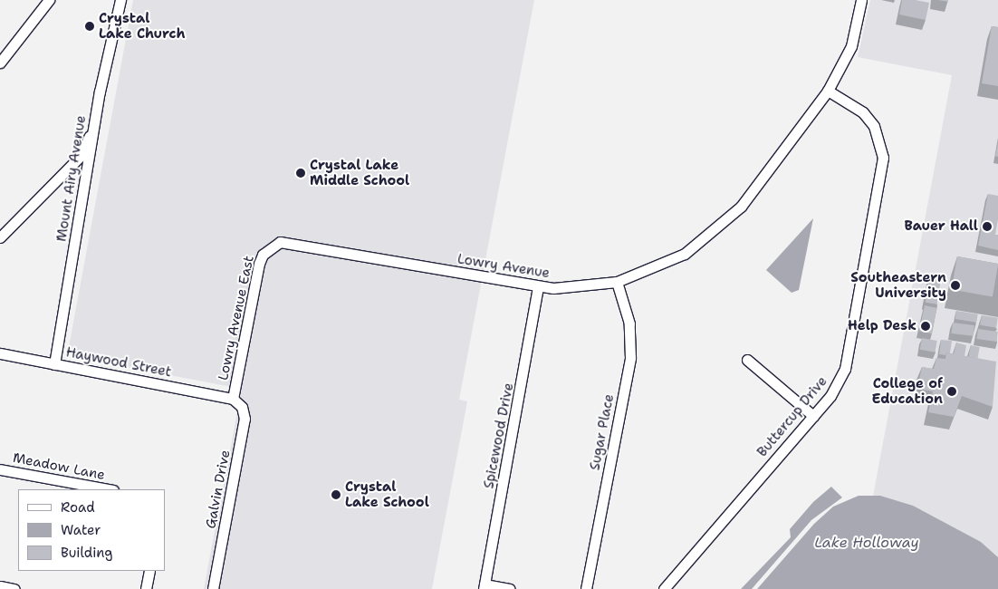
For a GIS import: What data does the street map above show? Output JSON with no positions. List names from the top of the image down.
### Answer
{
  "streets": {
    "street": [
      "Mount Airy Avenue",
      "Lowry Avenue",
      "Lowry Avenue East",
      "Haywood Street",
      "Buttercup Drive",
      "Sugar Place",
      "Spicewood Drive",
      "Meadow Lane",
      "Galvin Drive"
    ]
  },
  "crossings": [
    ["Mount Airy Avenue", "Haywood Street"],
    ["Lowry Avenue", "Lowry Avenue East"],
    ["Lowry Avenue", "Buttercup Drive"],
    ["Lowry Avenue", "Sugar Place"],
    ["Lowry Avenue", "Spicewood Drive"],
    ["Lowry Avenue East", "Haywood Street"],
    ["Lowry Avenue East", "Galvin Drive"],
    ["Haywood Street", "Galvin Drive"]
  ],
  "water": ["Lake Holloway"],
  "places": [
    "Crystal Lake Church",
    "Crystal Lake Middle School",
    "Bauer Hall",
    "Southeastern University",
    "Help Desk",
    "College of Education",
    "Crystal Lake School"
  ],
  "legend": ["Road", "Water", "Building"]
}
